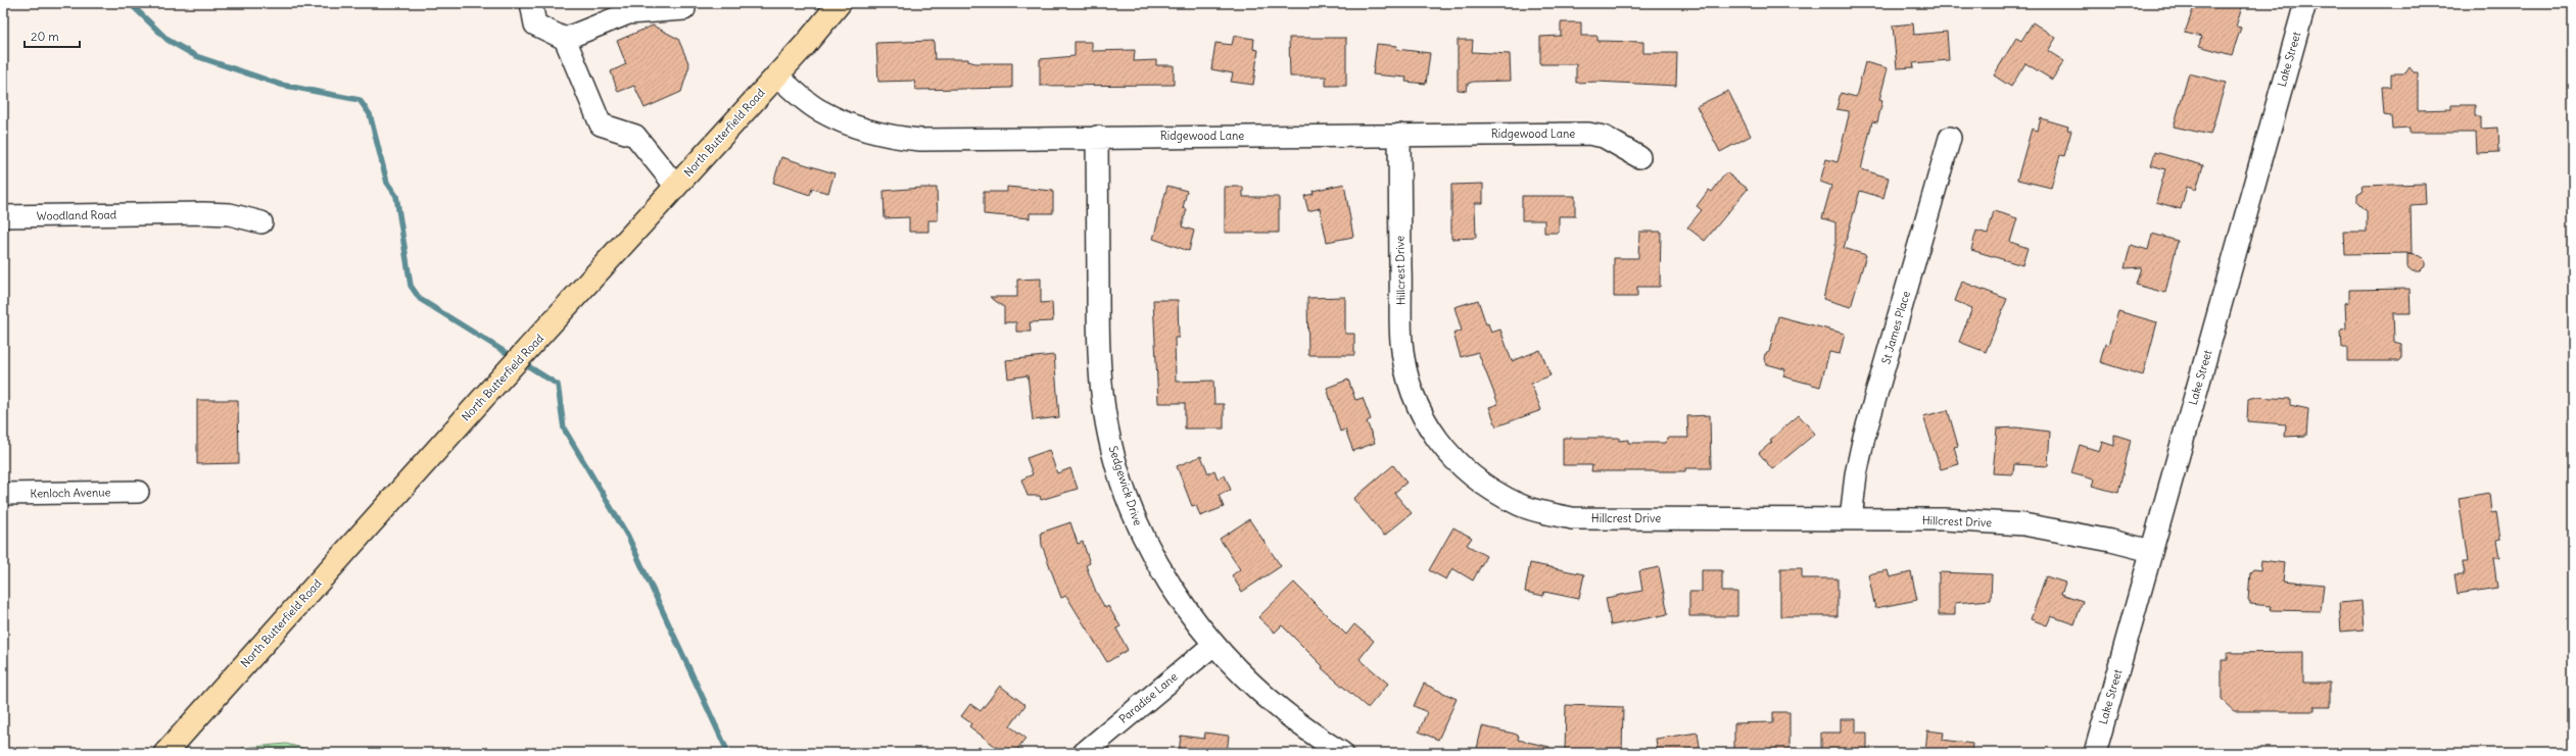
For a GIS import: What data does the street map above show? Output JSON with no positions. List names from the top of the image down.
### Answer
{
  "streets": {
    "main road": ["North Butterfield Road"],
    "street": [
      "Lake Street",
      "Ridgewood Lane",
      "Woodland Road",
      "Hillcrest Drive",
      "St James Place",
      "Sedgewick Drive",
      "Kenloch Avenue",
      "Paradise Lane"
    ]
  },
  "crossings": [
    ["Lake Street", "Hillcrest Drive"],
    ["North Butterfield Road", "Ridgewood Lane"],
    ["Ridgewood Lane", "Hillcrest Drive"],
    ["Ridgewood Lane", "Sedgewick Drive"],
    ["Hillcrest Drive", "St James Place"],
    ["Sedgewick Drive", "Paradise Lane"]
  ],
  "scale_bar": "20 m"
}
